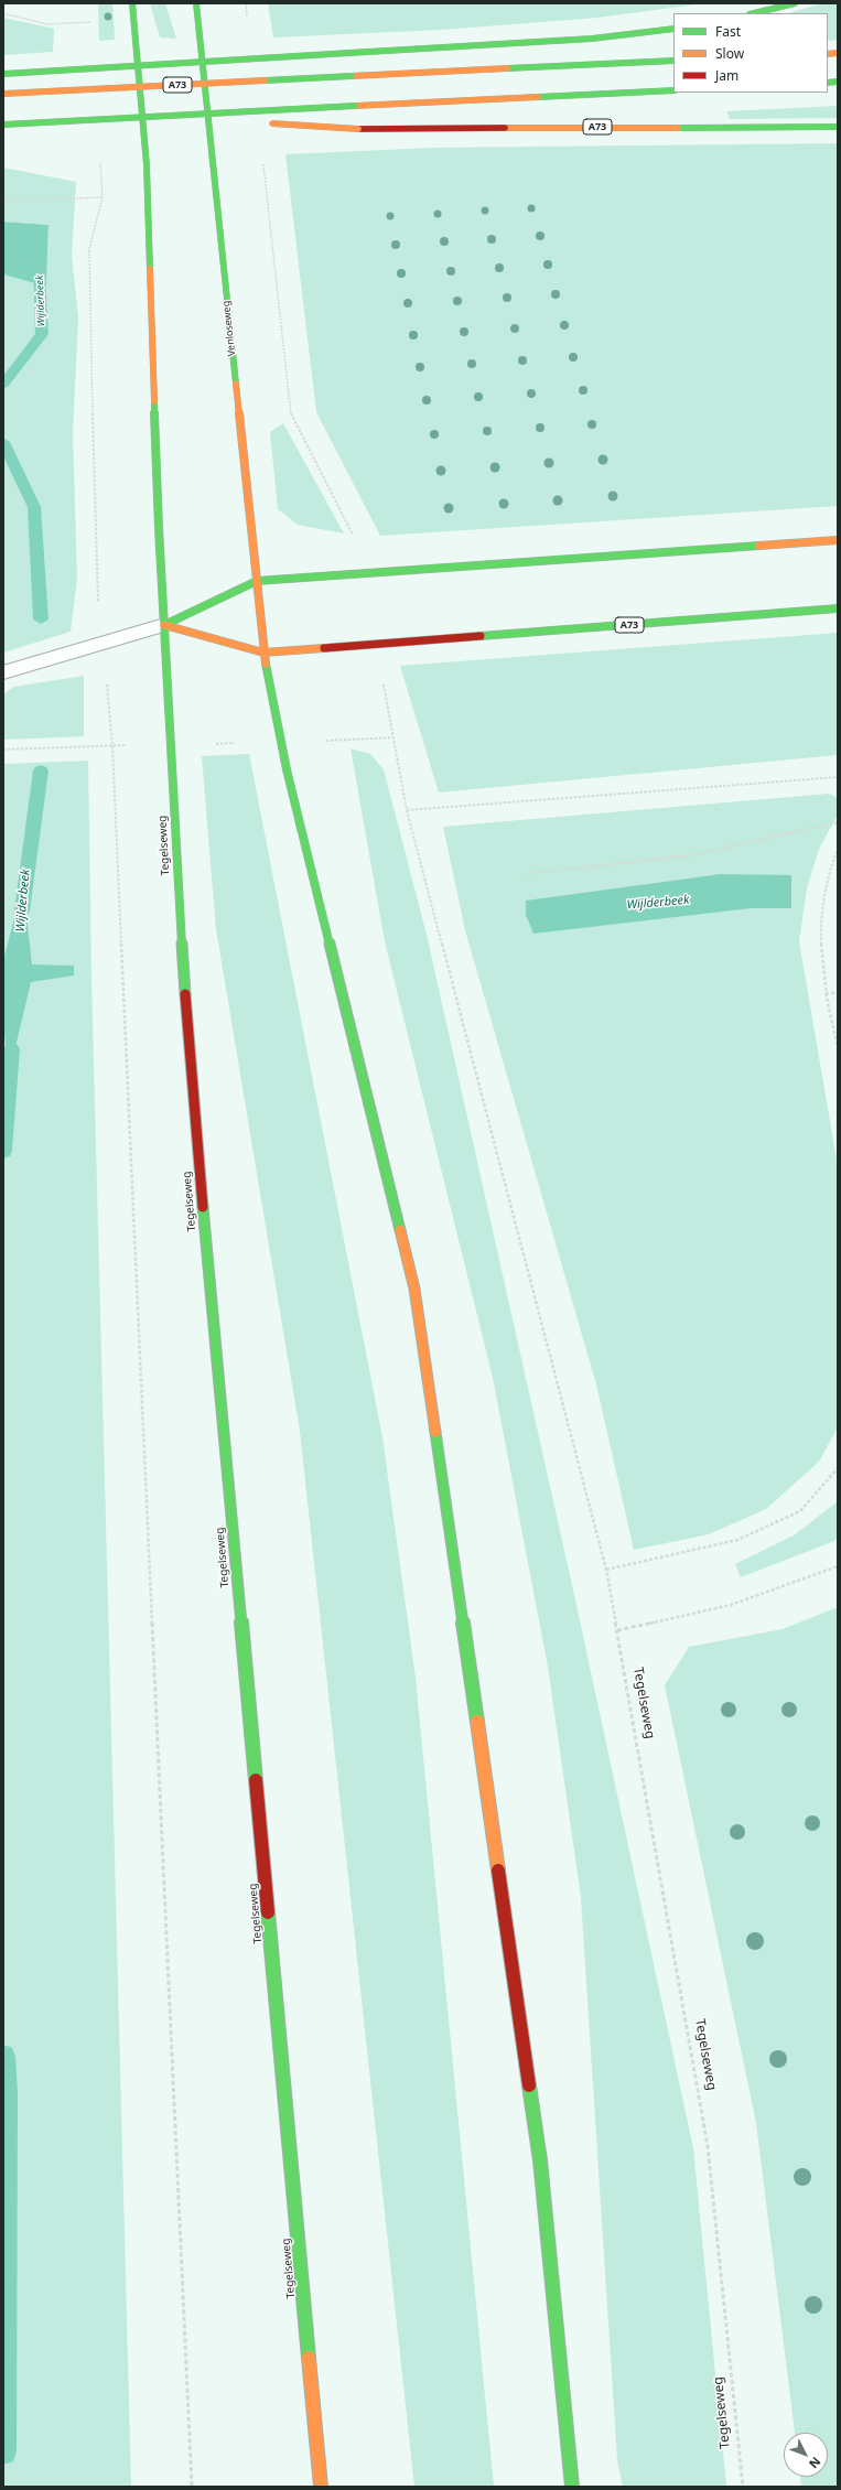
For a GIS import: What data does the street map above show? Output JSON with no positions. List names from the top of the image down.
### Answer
{
  "streets": {
    "main road": ["A73", "Venloseweg", "Tegelseweg"]
  },
  "crossings": [
    ["A73", "Venloseweg"],
    ["A73", "Tegelseweg"]
  ],
  "water": ["Wijlderbeek"],
  "legend": ["Fast", "Slow", "Jam"],
  "north": "bottom right"
}
